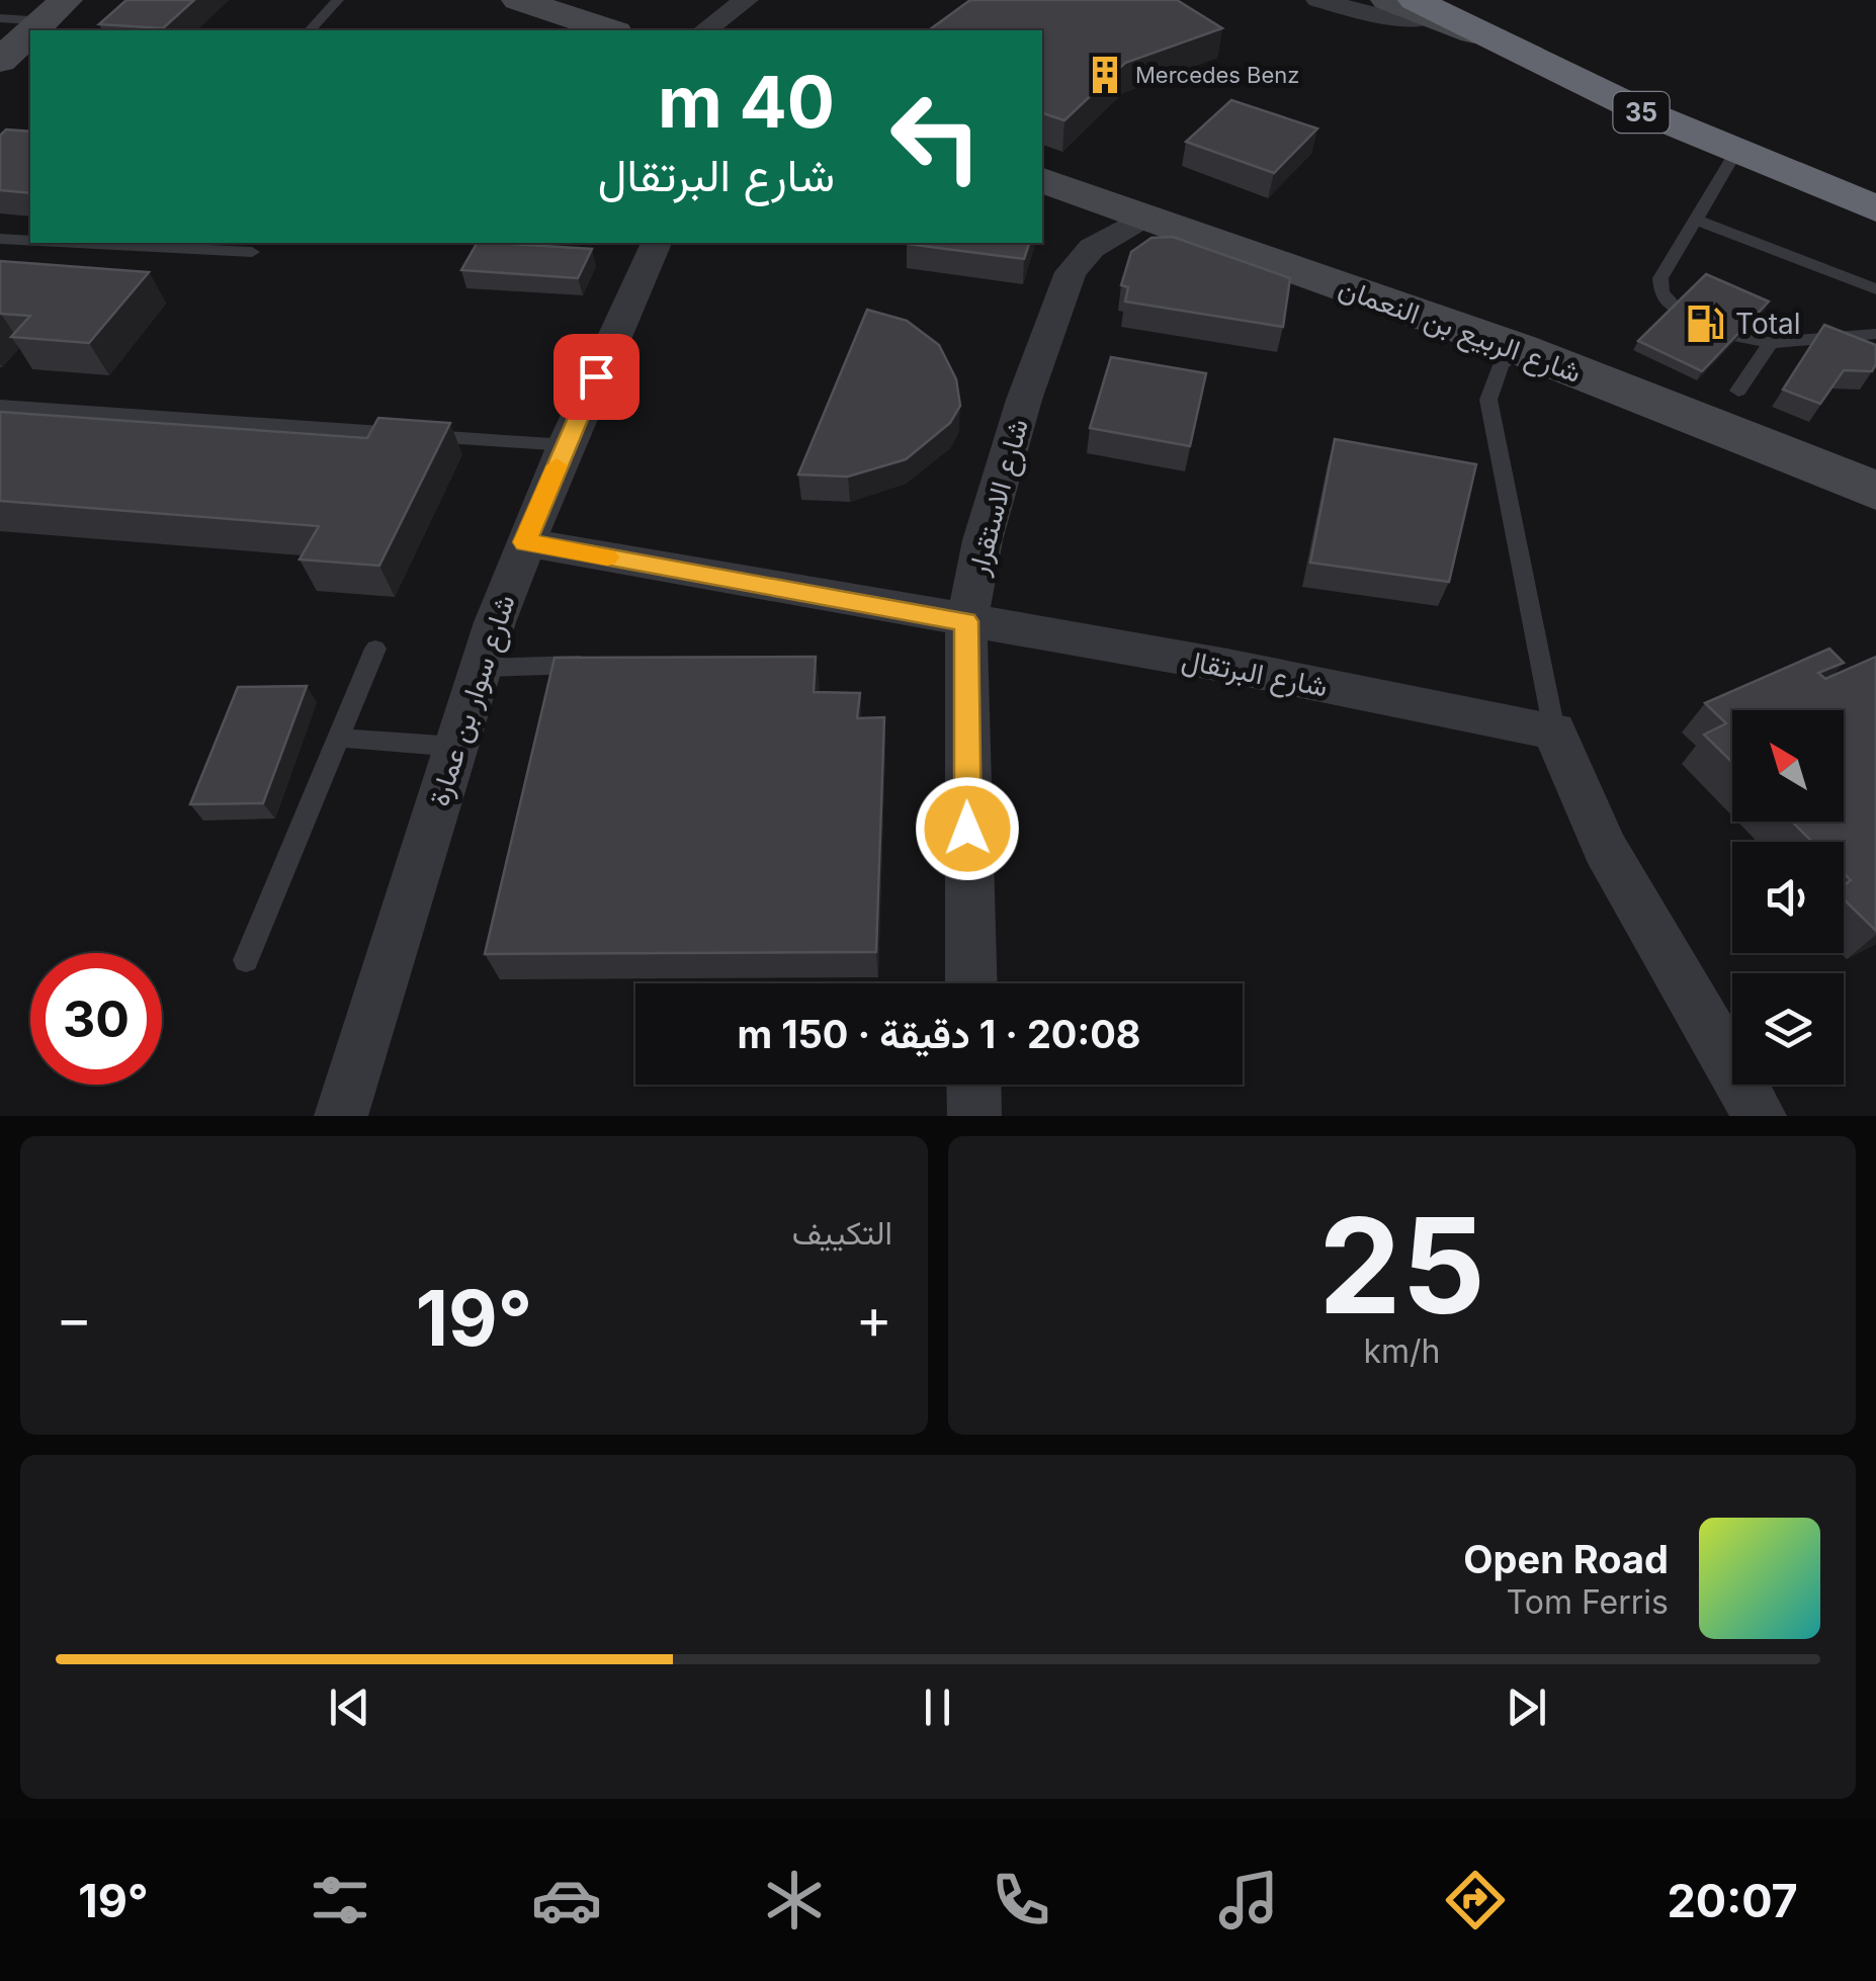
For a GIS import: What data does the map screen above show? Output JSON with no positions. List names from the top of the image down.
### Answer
{
  "streets": {
    "highway": ["35"],
    "street": [
      "شارع الربيع بن النعمان",
      "شارع الاستقرار",
      "شارع البرتقال",
      "شارع سوار بن عمارة"
    ]
  },
  "crossings": [
    ["شارع الربيع بن النعمان", "شارع الاستقرار"],
    ["شارع الاستقرار", "شارع البرتقال"],
    ["شارع البرتقال", "شارع سوار بن عمارة"]
  ],
  "places": {
    "building": ["Mercedes Benz"],
    "fuel station": ["Total"]
  },
  "north": "top left",
  "page": {
    "turn": ["40 m", "شارع البرتقال"],
    "limit": "30",
    "trip": "20:08 · 1 دقيقة · 150 m",
    "tile": [
      ["25", "km/h"],
      "التكييف"
    ],
    "heat": ["−", "19°", "+"],
    "song": ["Open Road", "Tom Ferris"],
    "tabs": ["20:07", "19°"]
  }
}
